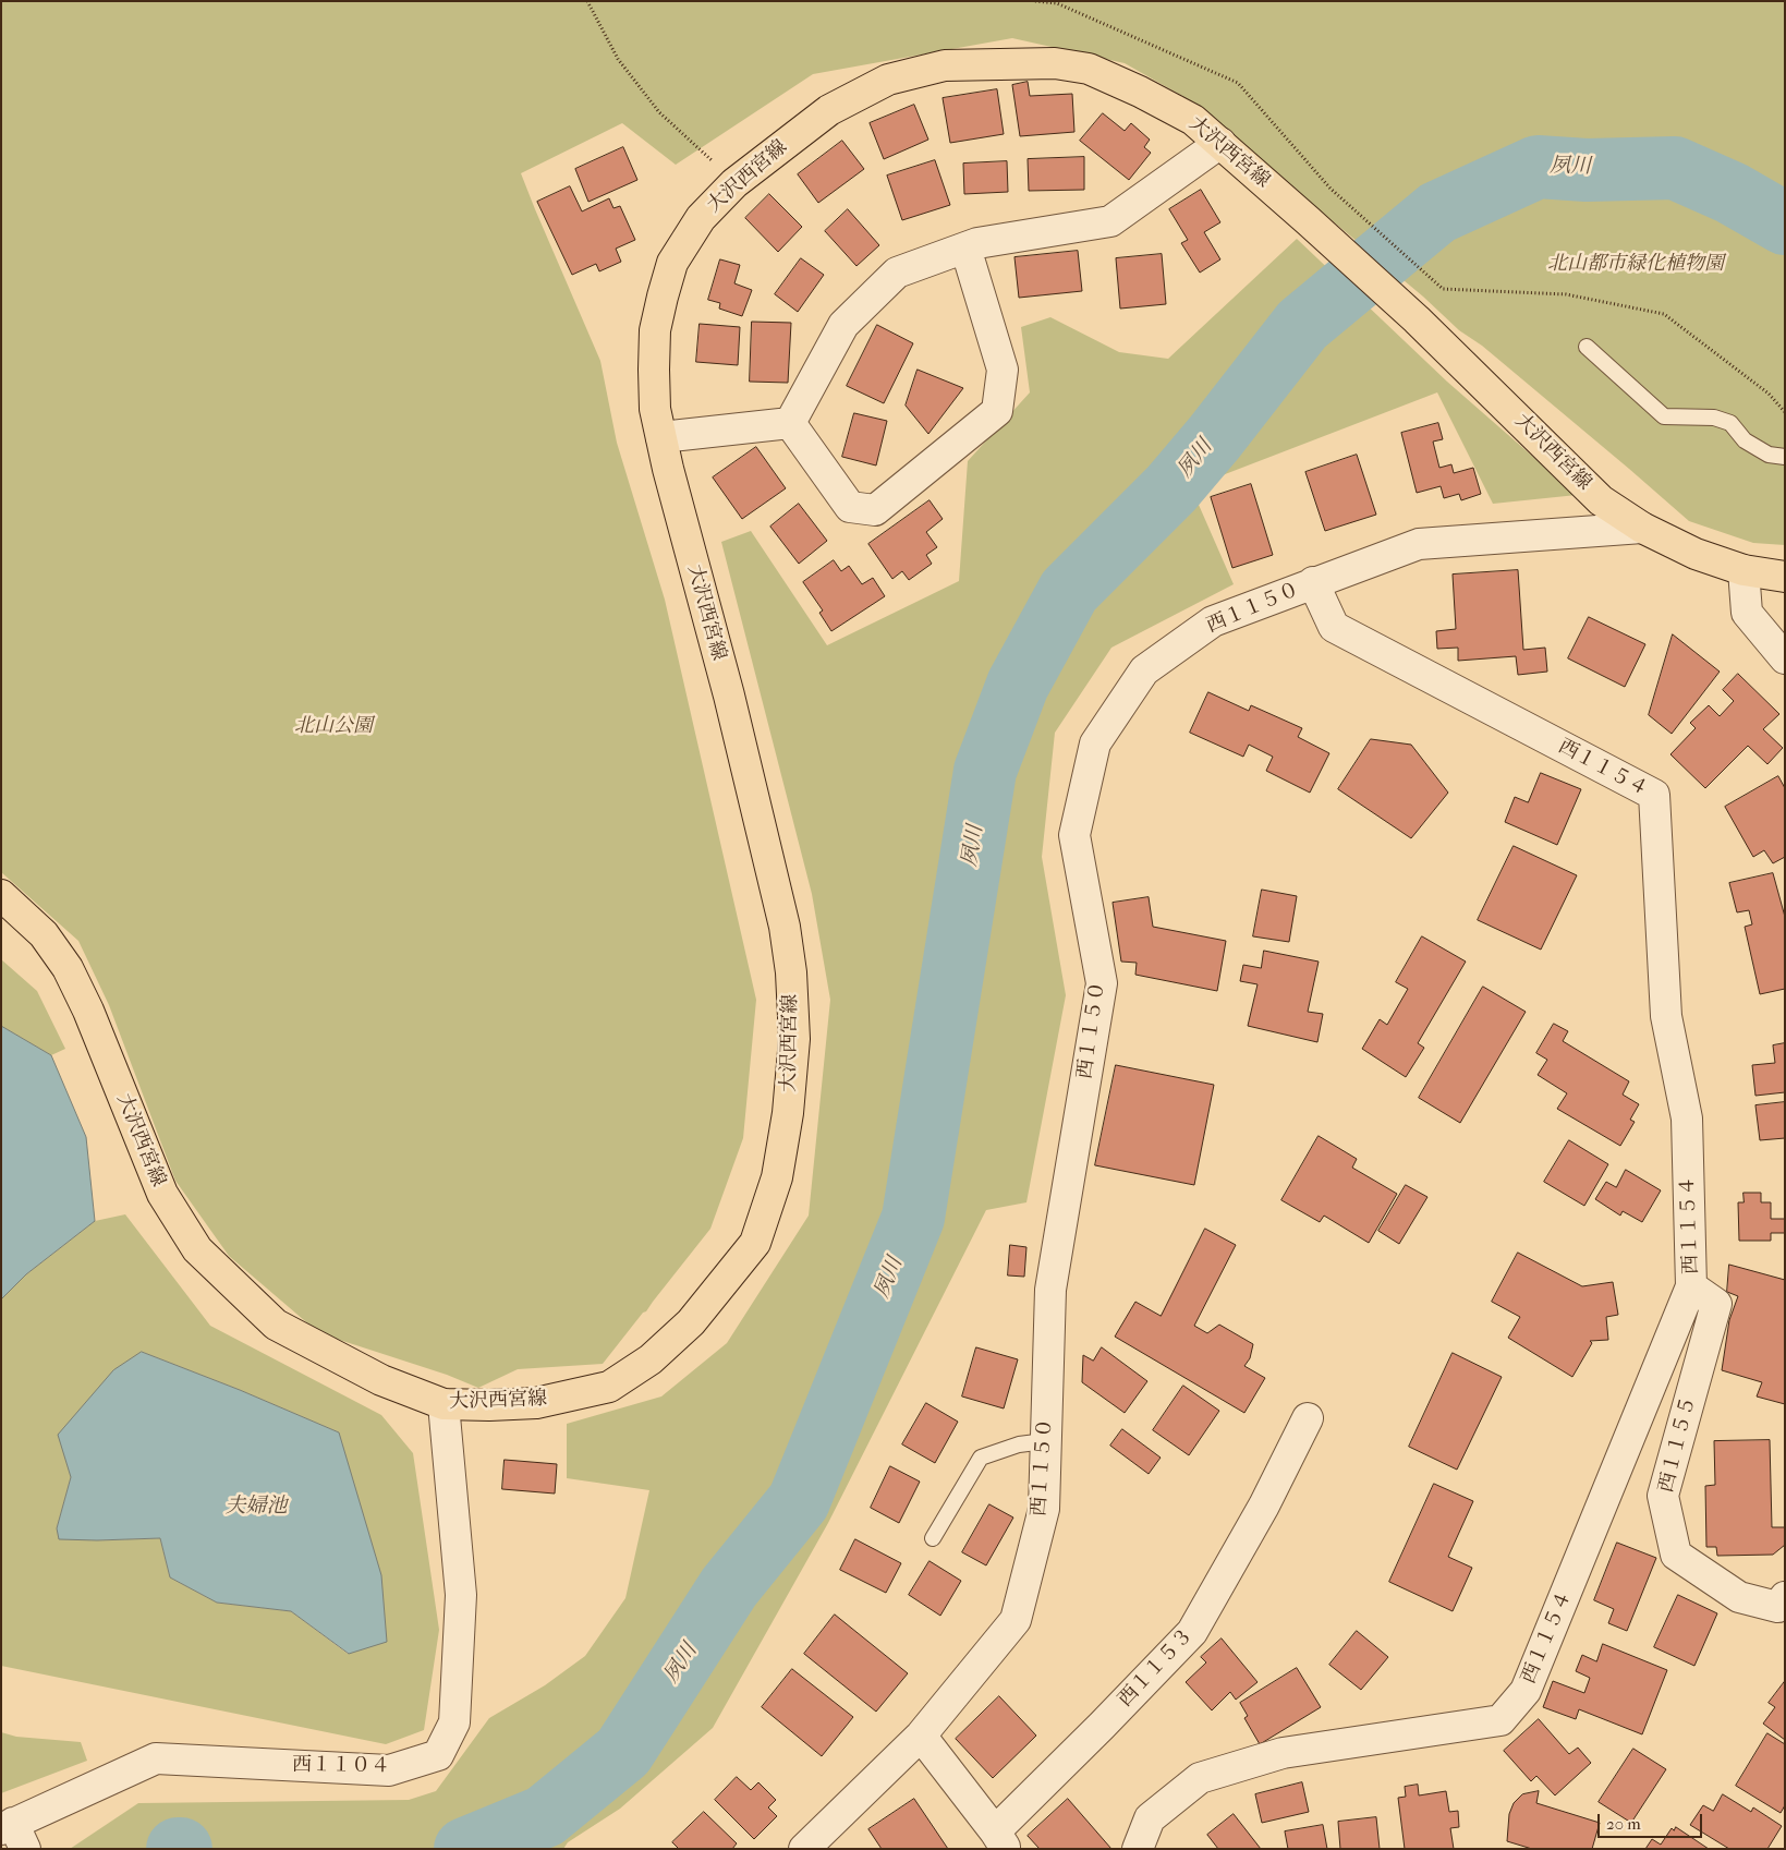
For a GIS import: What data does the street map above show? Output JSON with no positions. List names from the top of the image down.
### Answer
{
  "streets": {
    "main road": ["大沢西宮線"],
    "street": [
      "西１１５０",
      "西１１５４",
      "西１１５５",
      "西１１５３",
      "西１１０４"
    ]
  },
  "crossings": [
    ["大沢西宮線", "西１１５０"],
    ["大沢西宮線", "西１１０４"],
    ["西１１５０", "西１１５４"],
    ["西１１５４", "西１１５５"]
  ],
  "water": ["夙川", "夫婦池"],
  "parks": ["北山都市緑化植物園", "北山公園"],
  "scale_bar": "20 m"
}
